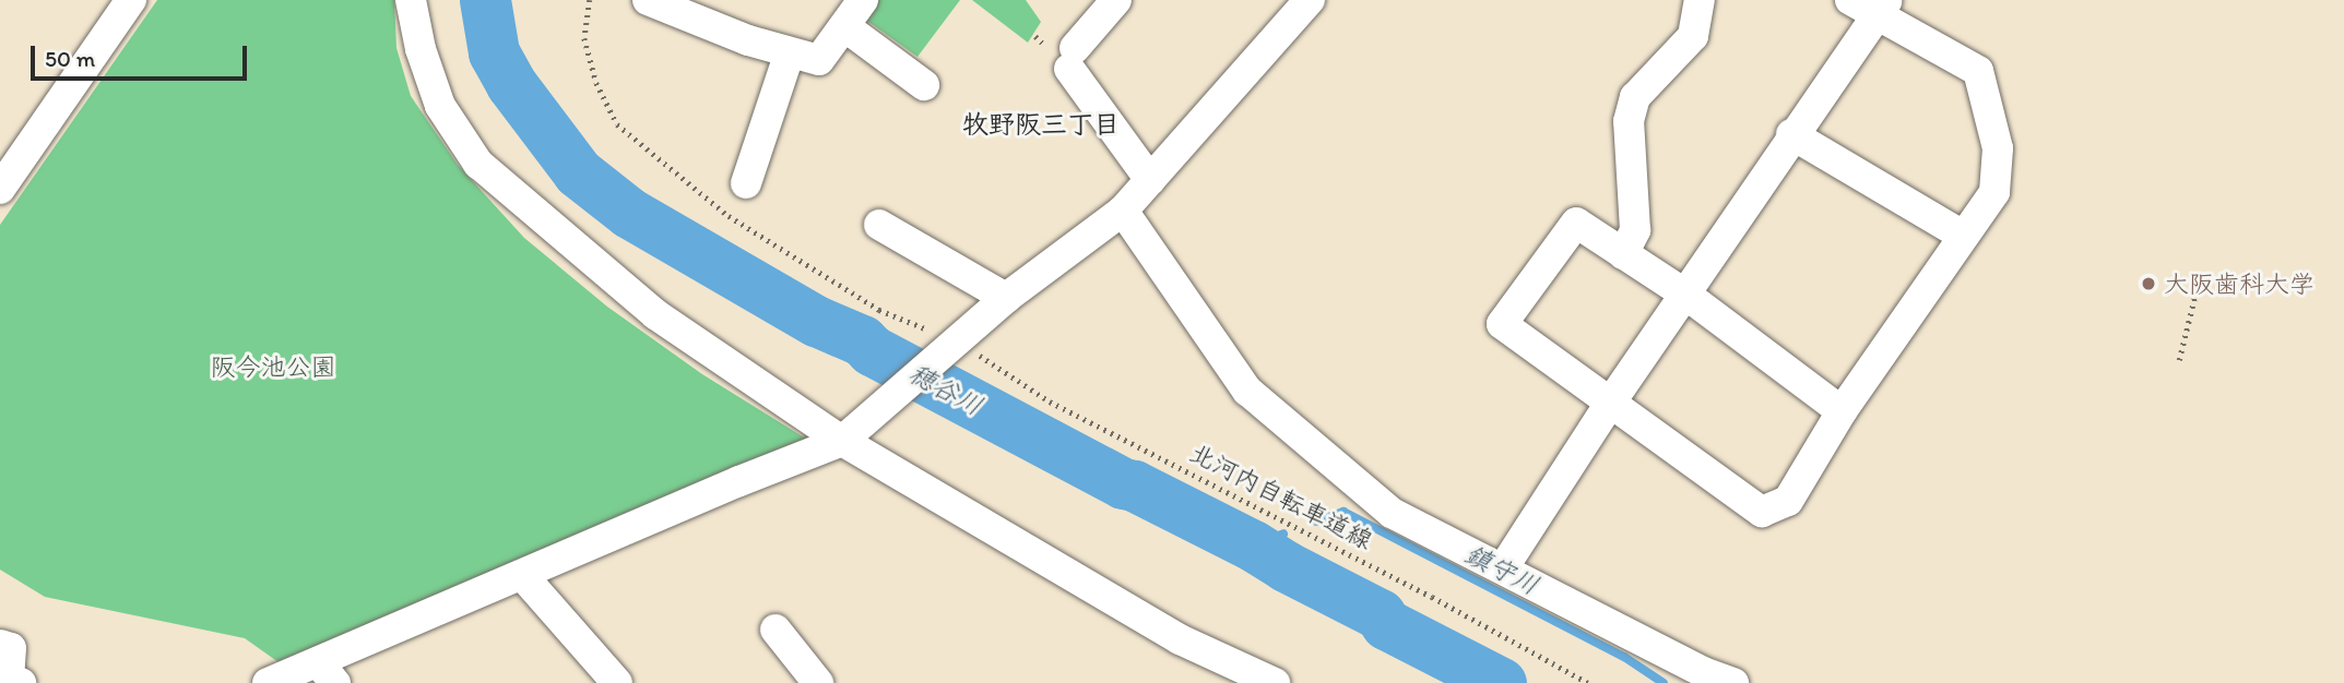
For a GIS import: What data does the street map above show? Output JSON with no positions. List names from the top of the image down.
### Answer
{
  "streets": {
    "path": ["北河内自転車道線"]
  },
  "districts": ["牧野阪三丁目"],
  "water": ["穂谷川", "鎮守川"],
  "parks": ["阪今池公園"],
  "places": ["大阪歯科大学"],
  "scale_bar": "50 m"
}
